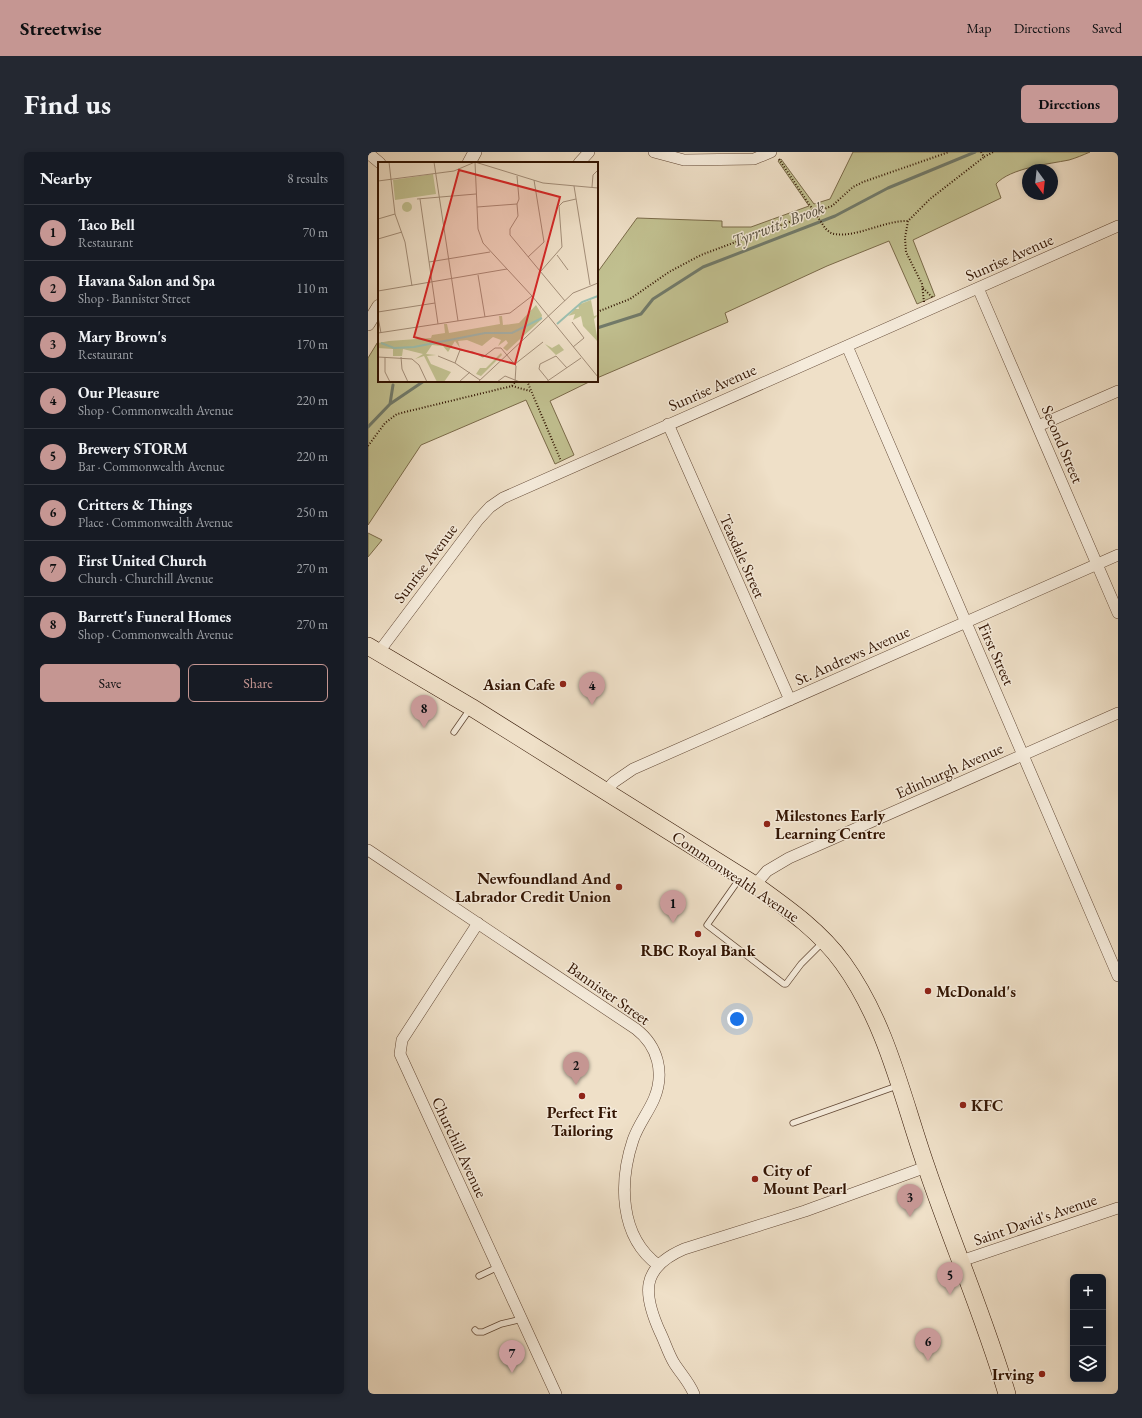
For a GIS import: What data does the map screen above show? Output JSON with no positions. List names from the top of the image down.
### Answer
{
  "streets": {
    "main road": ["Commonwealth Avenue"],
    "street": [
      "Sunrise Avenue",
      "Second Street",
      "Teasdale Street",
      "First Street",
      "St. Andrews Avenue",
      "Edinburgh Avenue",
      "Bannister Street",
      "Churchill Avenue",
      "Saint David's Avenue"
    ]
  },
  "crossings": [
    ["Sunrise Avenue", "Second Street"],
    ["Sunrise Avenue", "Teasdale Street"],
    ["Sunrise Avenue", "First Street"],
    ["Sunrise Avenue", "Commonwealth Avenue"],
    ["Second Street", "St. Andrews Avenue"],
    ["Teasdale Street", "St. Andrews Avenue"],
    ["First Street", "St. Andrews Avenue"],
    ["First Street", "Edinburgh Avenue"],
    ["St. Andrews Avenue", "Commonwealth Avenue"],
    ["Edinburgh Avenue", "Commonwealth Avenue"],
    ["Commonwealth Avenue", "Saint David's Avenue"],
    ["Bannister Street", "Churchill Avenue"]
  ],
  "water": ["Tyrrwit's Brook"],
  "places": [
    "Asian Cafe",
    "Milestones Early Learning Centre",
    "Newfoundland And Labrador Credit Union",
    "RBC Royal Bank",
    "McDonald's",
    "Perfect Fit Tailoring",
    "KFC",
    "City of Mount Pearl",
    "Irving"
  ],
  "north": "bottom",
  "page": {
    "header": "Streetwise",
    "nav": ["Map", "Directions", "Saved"],
    "buttons": [
      "Directions",
      ["Save", "Share"]
    ],
    "title": "Find us",
    "heading": ["Nearby", "8 results"],
    "list": [
      {
        "mark": "1",
        "name": "Taco Bell",
        "note": "Restaurant",
        "value": "70 m"
      },
      {
        "mark": "2",
        "name": "Havana Salon and Spa",
        "note": "Shop · Bannister Street",
        "value": "110 m"
      },
      {
        "mark": "3",
        "name": "Mary Brown's",
        "note": "Restaurant",
        "value": "170 m"
      },
      {
        "mark": "4",
        "name": "Our Pleasure",
        "note": "Shop · Commonwealth Avenue",
        "value": "220 m"
      },
      {
        "mark": "5",
        "name": "Brewery STORM",
        "note": "Bar · Commonwealth Avenue",
        "value": "220 m"
      },
      {
        "mark": "6",
        "name": "Critters & Things",
        "note": "Place · Commonwealth Avenue",
        "value": "250 m"
      },
      {
        "mark": "7",
        "name": "First United Church",
        "note": "Church · Churchill Avenue",
        "value": "270 m"
      },
      {
        "mark": "8",
        "name": "Barrett's Funeral Homes",
        "note": "Shop · Commonwealth Avenue",
        "value": "270 m"
      }
    ],
    "pins": [
      "4",
      "8",
      "1",
      "2",
      "3",
      "5",
      "6",
      "7"
    ],
    "map_buttons": ["+", "−"]
  }
}
